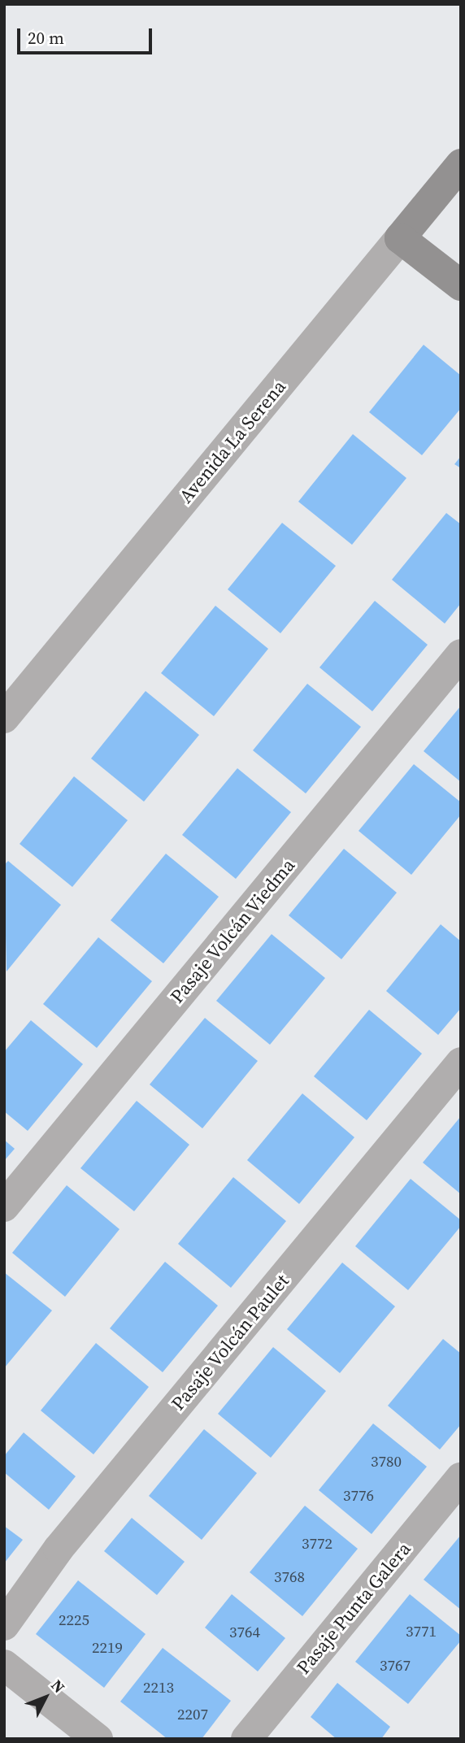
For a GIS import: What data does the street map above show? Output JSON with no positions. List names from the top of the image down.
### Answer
{
  "streets": {
    "street": [
      "Avenida La Serena",
      "Pasaje Volcán Viedma",
      "Pasaje Volcán Paulet",
      "Pasaje Punta Galera"
    ]
  },
  "house_numbers": [
    "3780",
    "3776",
    "3772",
    "3768",
    "2225",
    "3771",
    "3764",
    "2219",
    "3767",
    "2213",
    "2207"
  ],
  "scale_bar": "20 m",
  "north": "top right"
}
